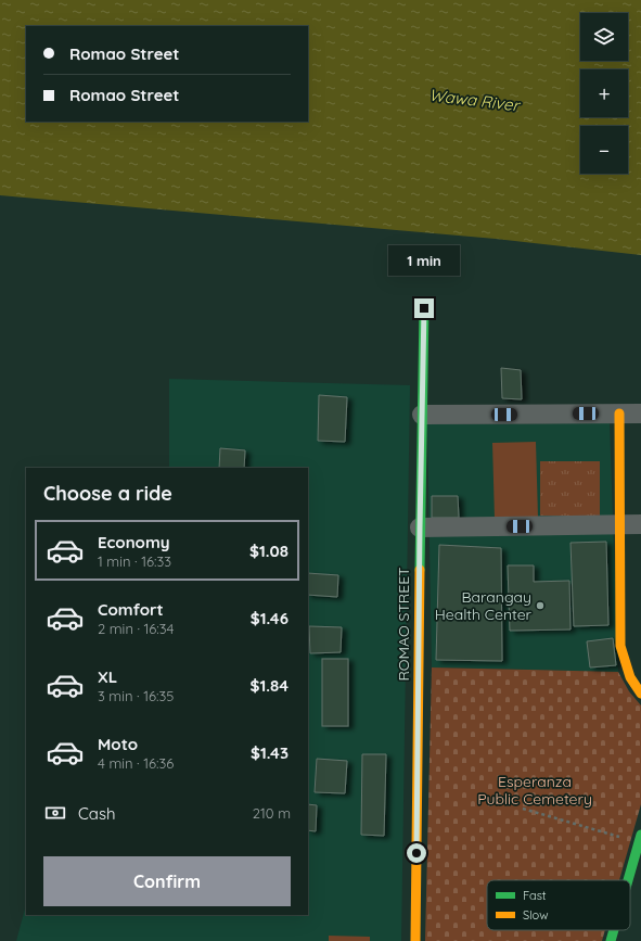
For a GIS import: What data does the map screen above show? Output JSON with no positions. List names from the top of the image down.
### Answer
{
  "streets": {
    "street": ["ROMAO STREET"]
  },
  "water": ["Wawa River"],
  "parks": ["Esperanza Public Cemetery"],
  "places": ["Barangay Health Center"],
  "legend": ["Fast", "Slow"],
  "page": {
    "map_buttons": ["+", "−"],
    "banner": ["Romao Street", "Romao Street"],
    "bubble": "1 min",
    "heading": "Choose a ride",
    "list": [
      {
        "name": "Economy",
        "note": "1 min · 16:33",
        "value": "$1.08"
      },
      {
        "name": "Comfort",
        "note": "2 min · 16:34",
        "value": "$1.46"
      },
      {
        "name": "XL",
        "note": "3 min · 16:35",
        "value": "$1.84"
      },
      {
        "name": "Moto",
        "note": "4 min · 16:36",
        "value": "$1.43"
      }
    ],
    "pay": ["Cash", "210 m"],
    "buttons": "Confirm"
  }
}
